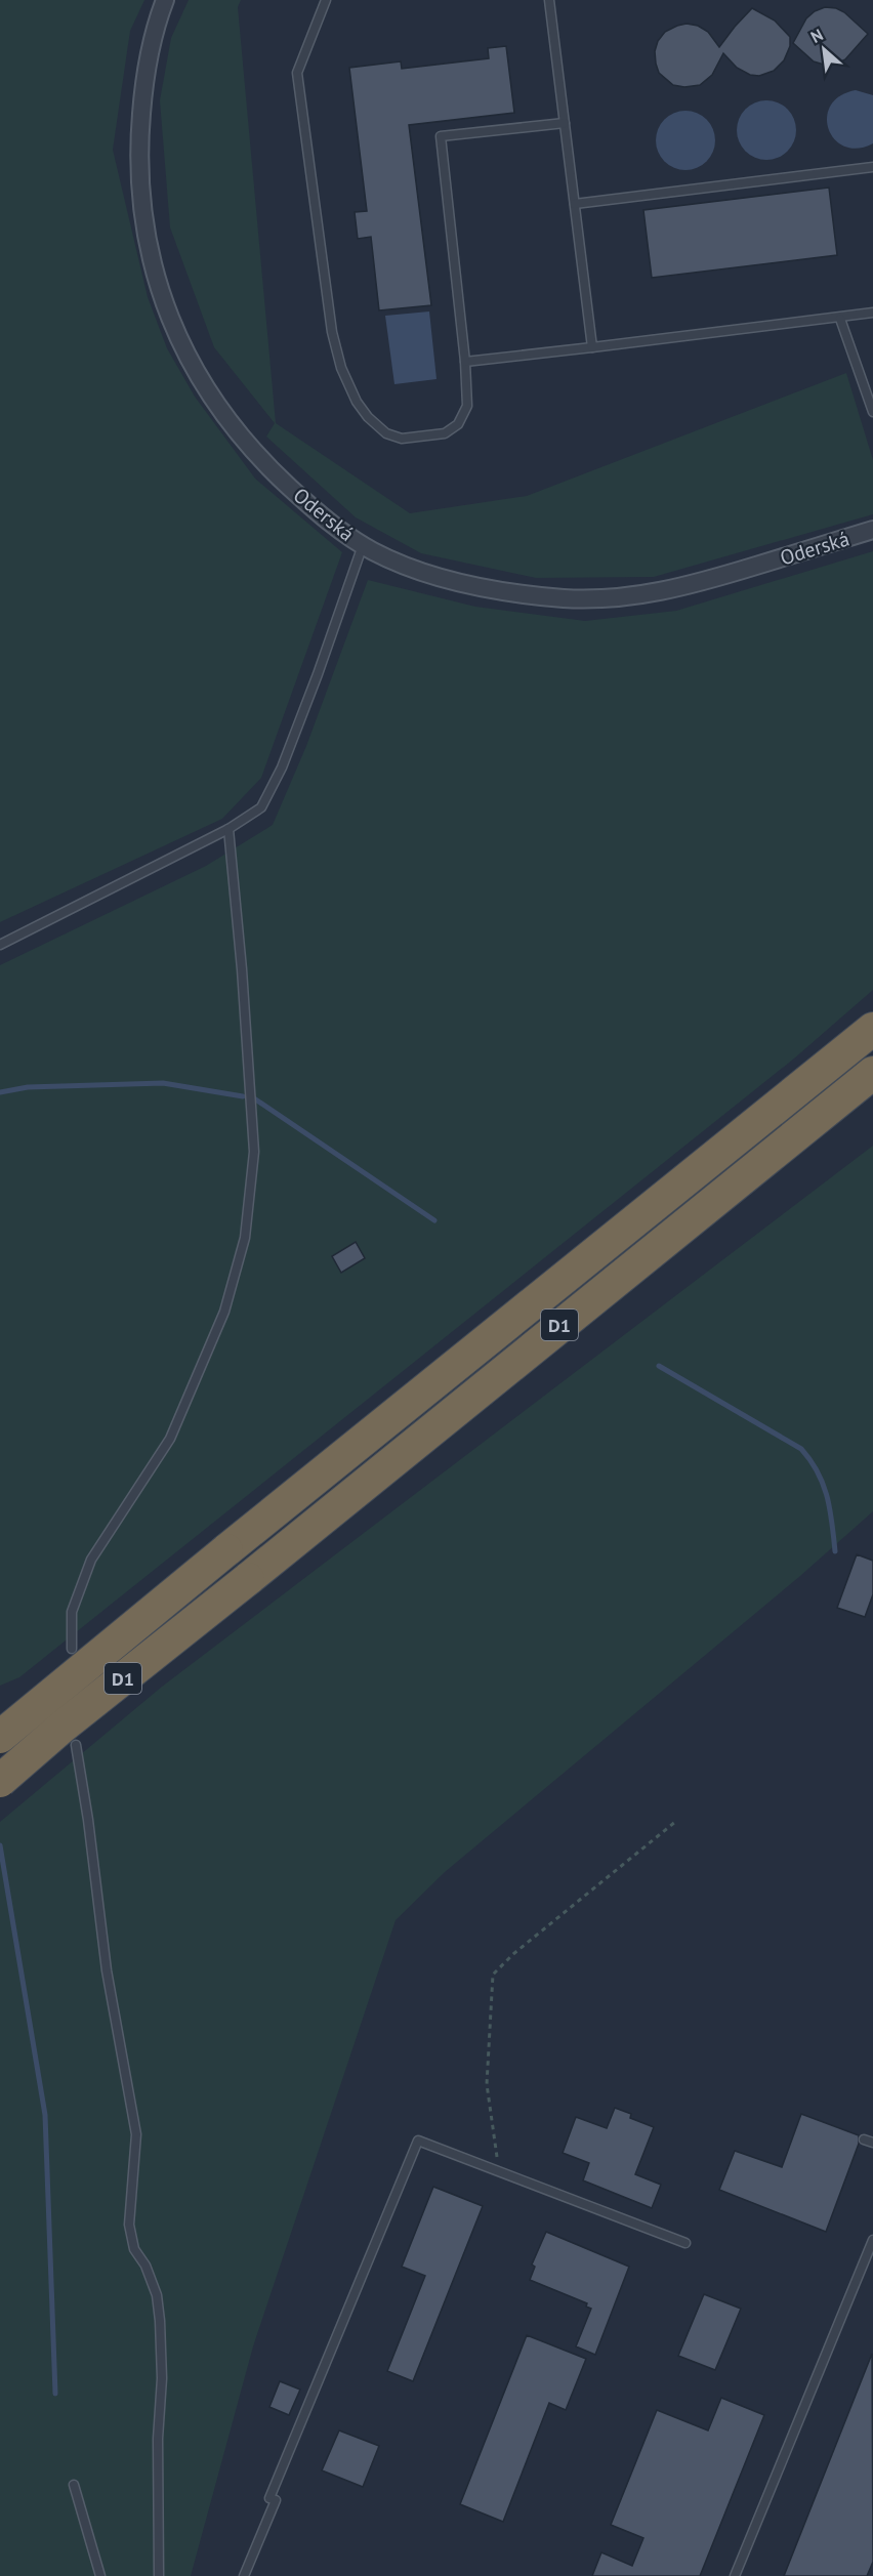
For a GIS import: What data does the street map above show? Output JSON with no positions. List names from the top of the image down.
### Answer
{
  "streets": {
    "highway": ["D1"],
    "street": ["Oderská"]
  },
  "north": "top left"
}
